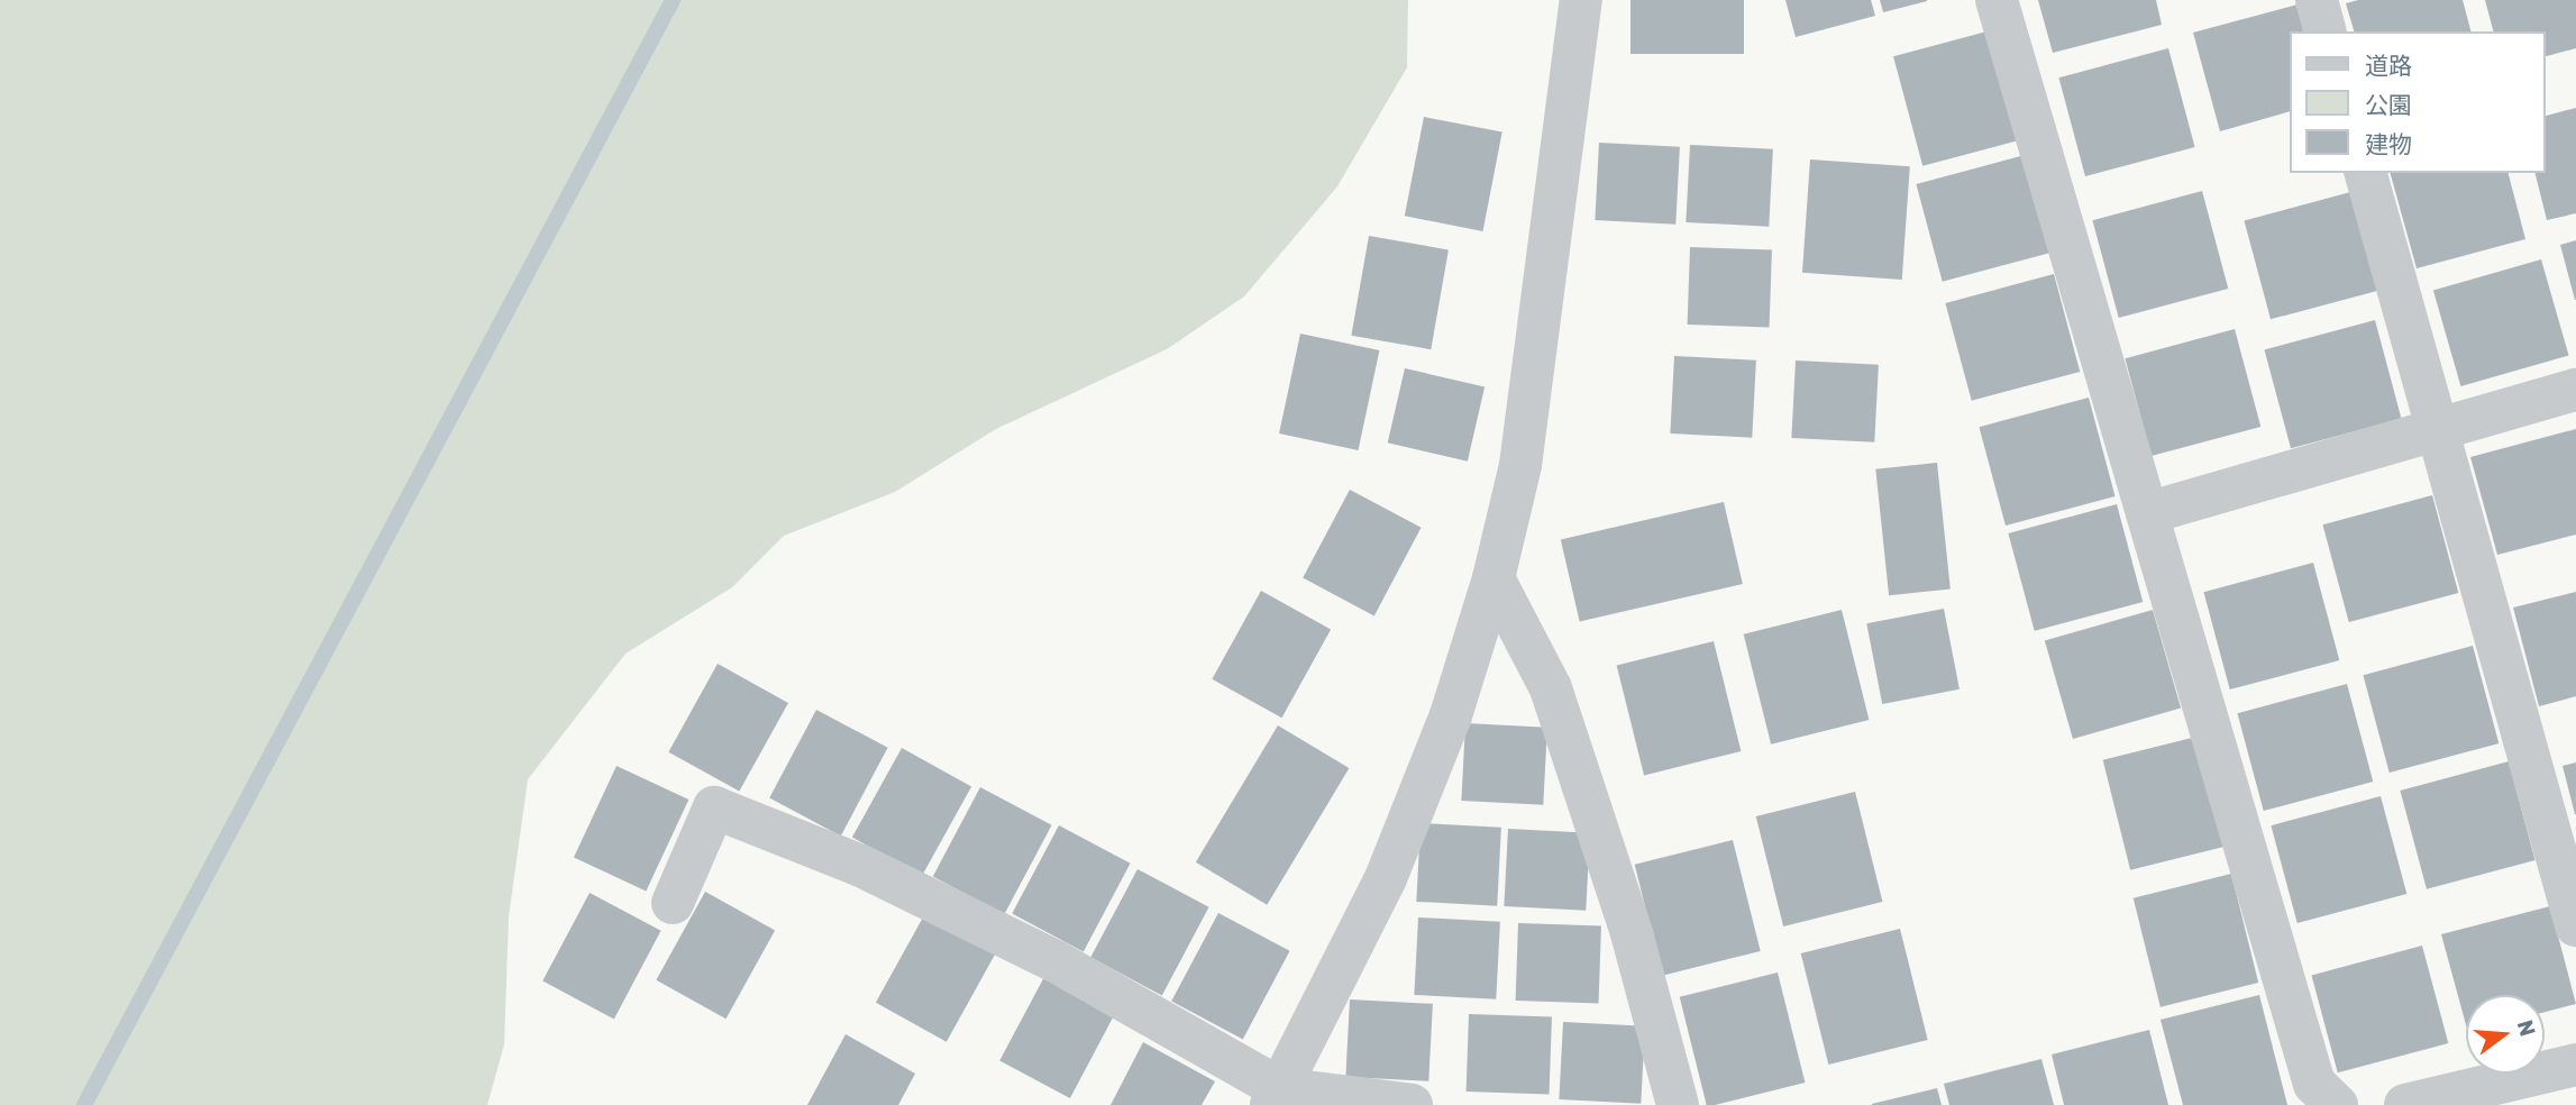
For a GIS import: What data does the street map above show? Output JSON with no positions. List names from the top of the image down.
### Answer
{
  "legend": ["道路", "公園", "建物"],
  "north": "right"
}
